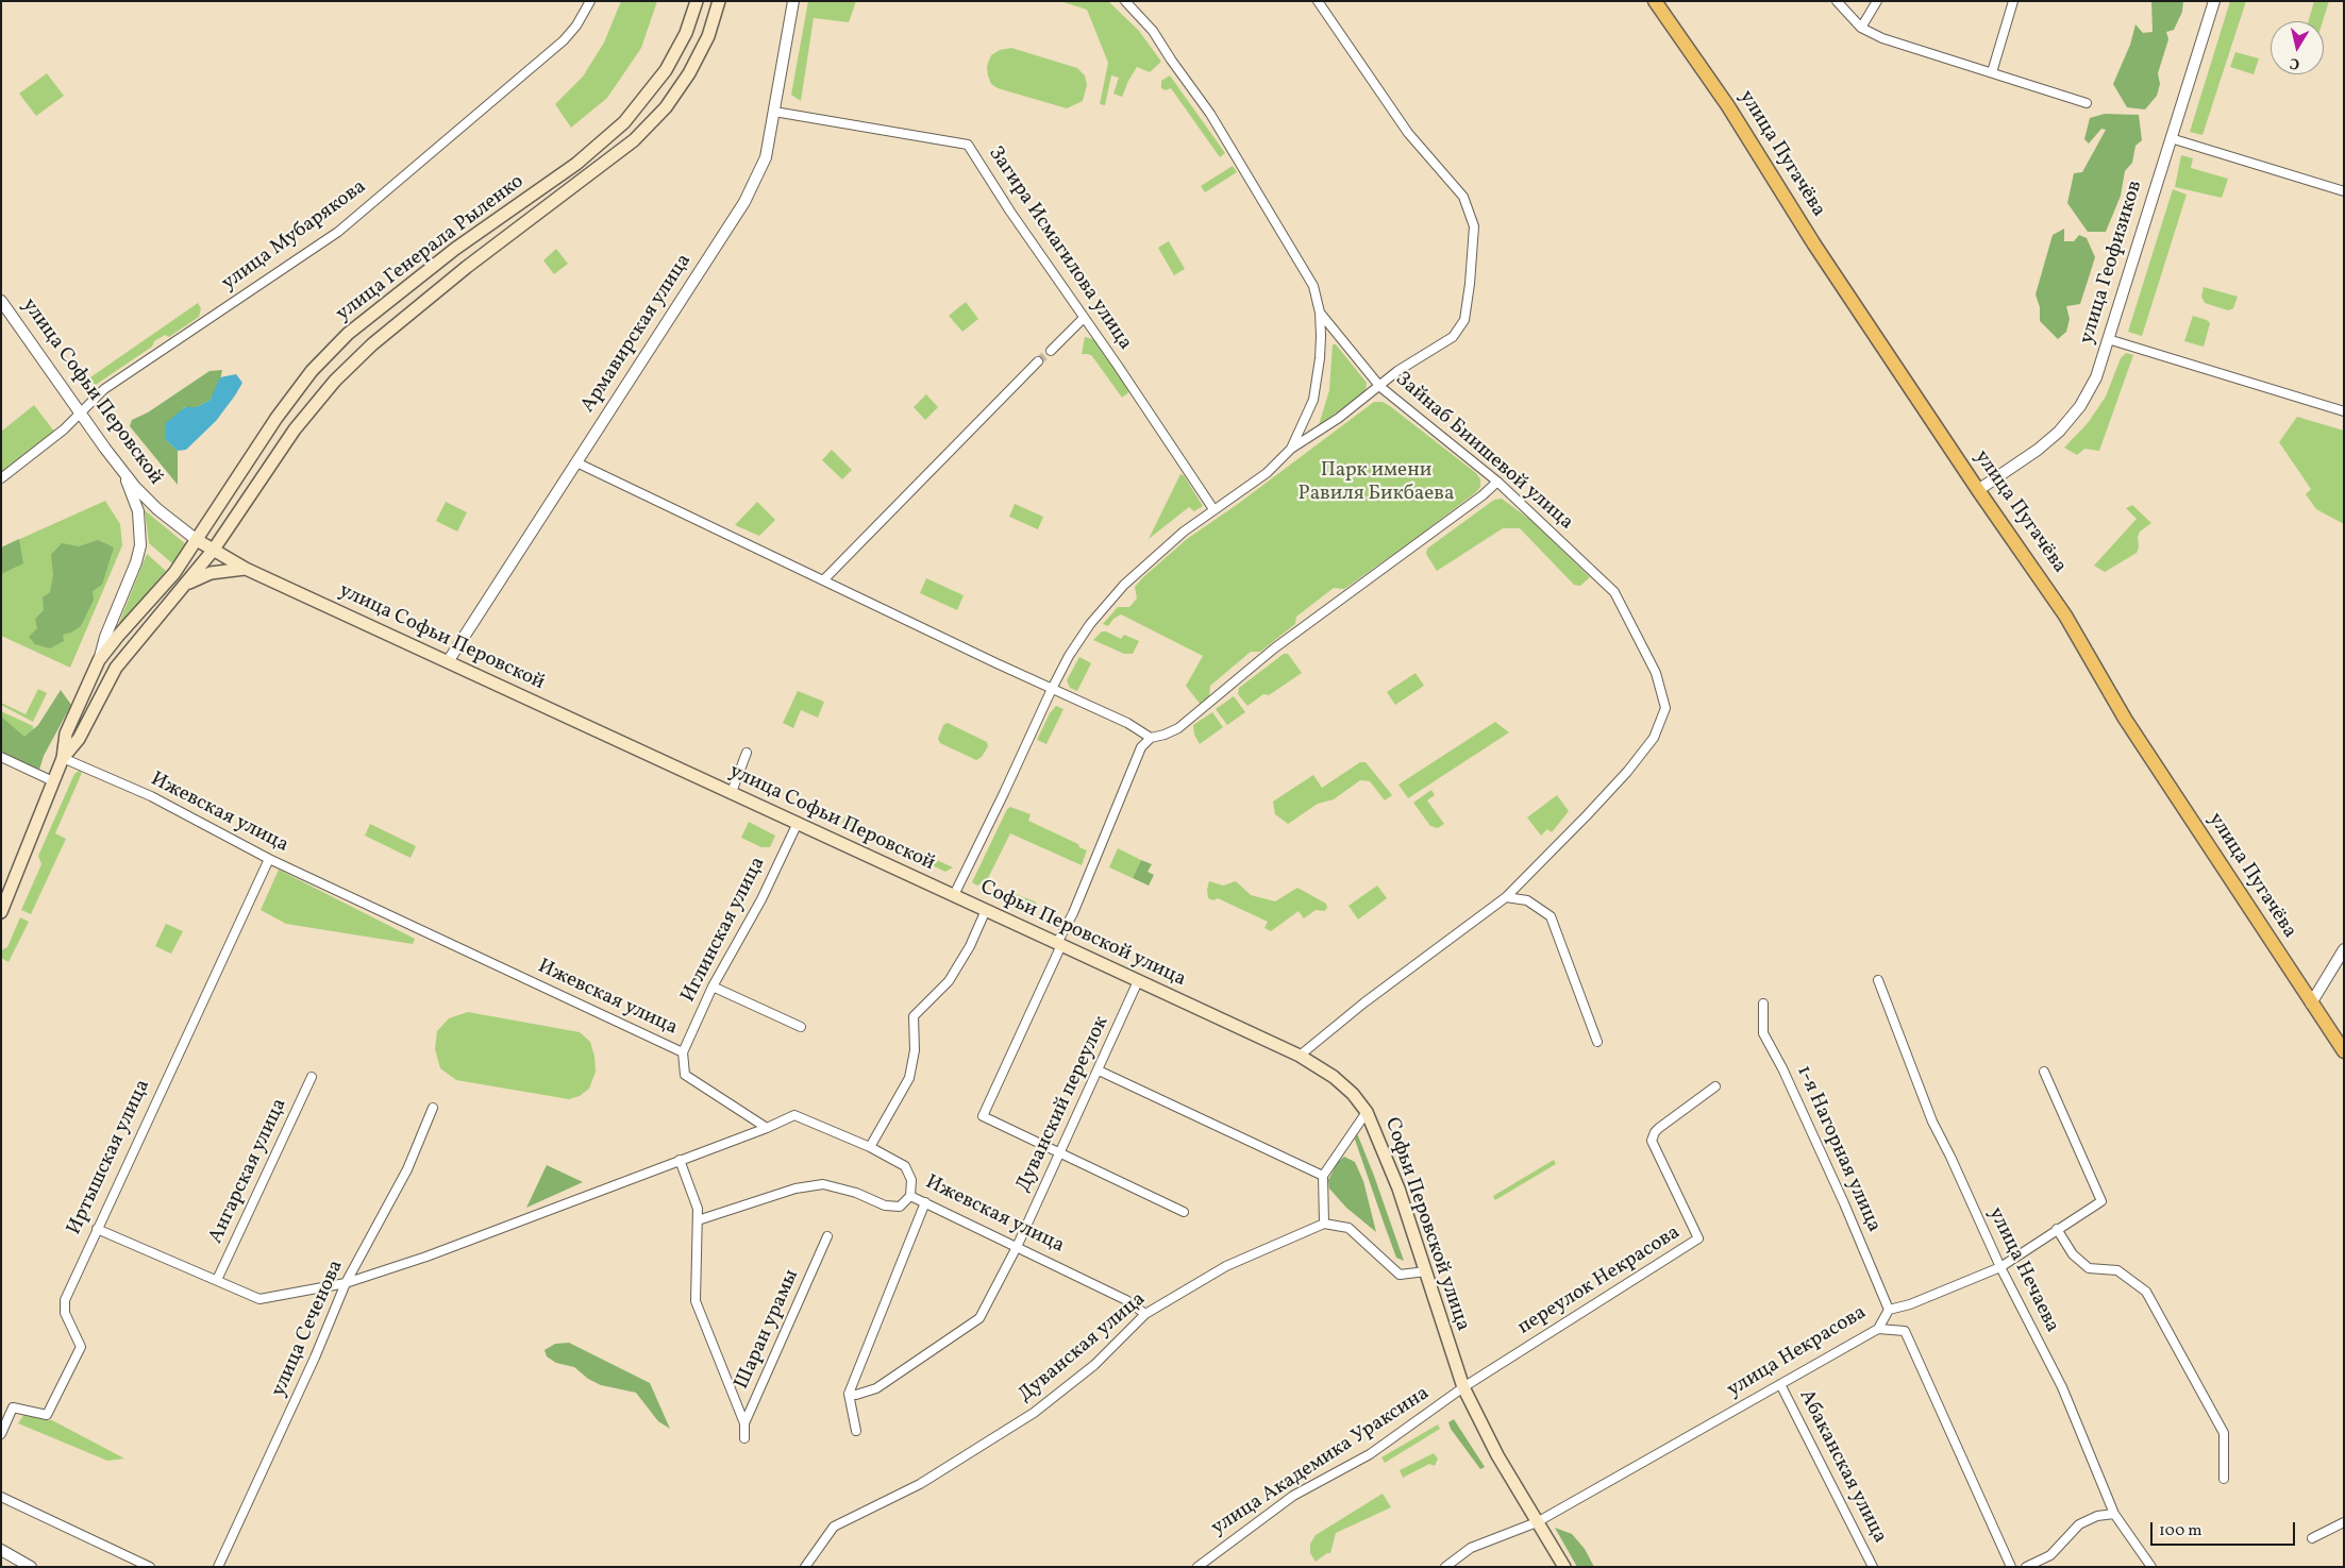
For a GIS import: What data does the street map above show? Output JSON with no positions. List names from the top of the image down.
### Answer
{
  "streets": {
    "main road": [
      "улица Пугачёва",
      "улица Генерала Рыленко",
      "улица Софьи Перовской",
      "Софьи Перовской улица"
    ],
    "street": [
      "улица Мубарякова",
      "Загира Исмагилова улица",
      "улица Геофизиков",
      "Армавирская улица",
      "Зайнаб Биишевой улица",
      "Ижевская улица",
      "Иглинская улица",
      "Дуванский переулок",
      "1-я Нагорная улица",
      "Иртышская улица",
      "Ангарская улица",
      "улица Нечаева",
      "переулок Некрасова",
      "улица Сеченова",
      "Шаран урамы",
      "Дуванская улица",
      "улица Некрасова",
      "улица Академика Ураксина",
      "Абаканская улица"
    ]
  },
  "crossings": [
    ["улица Пугачёва", "улица Геофизиков"],
    ["улица Мубарякова", "улица Софьи Перовской"],
    ["улица Генерала Рыленко", "улица Софьи Перовской"],
    ["улица Генерала Рыленко", "Ижевская улица"],
    ["Загира Исмагилова улица", "Армавирская улица"],
    ["Загира Исмагилова улица", "Зайнаб Биишевой улица"],
    ["Армавирская улица", "улица Софьи Перовской"],
    ["улица Софьи Перовской", "Зайнаб Биишевой улица"],
    ["улица Софьи Перовской", "Иглинская улица"],
    ["улица Софьи Перовской", "Софьи Перовской улица"],
    ["Зайнаб Биишевой улица", "Софьи Перовской улица"],
    ["Ижевская улица", "Иглинская улица"],
    ["Ижевская улица", "Дуванский переулок"],
    ["Ижевская улица", "Иртышская улица"],
    ["Ижевская улица", "Дуванская улица"],
    ["Софьи Перовской улица", "Дуванский переулок"],
    ["Софьи Перовской улица", "переулок Некрасова"],
    ["Софьи Перовской улица", "улица Некрасова"],
    ["Софьи Перовской улица", "улица Академика Ураксина"],
    ["1-я Нагорная улица", "улица Некрасова"],
    ["улица Нечаева", "улица Некрасова"],
    ["переулок Некрасова", "улица Академика Ураксина"],
    ["улица Некрасова", "Абаканская улица"]
  ],
  "parks": ["Парк имени Равиля Бикбаева"],
  "scale_bar": "100 m",
  "north": "bottom"
}
